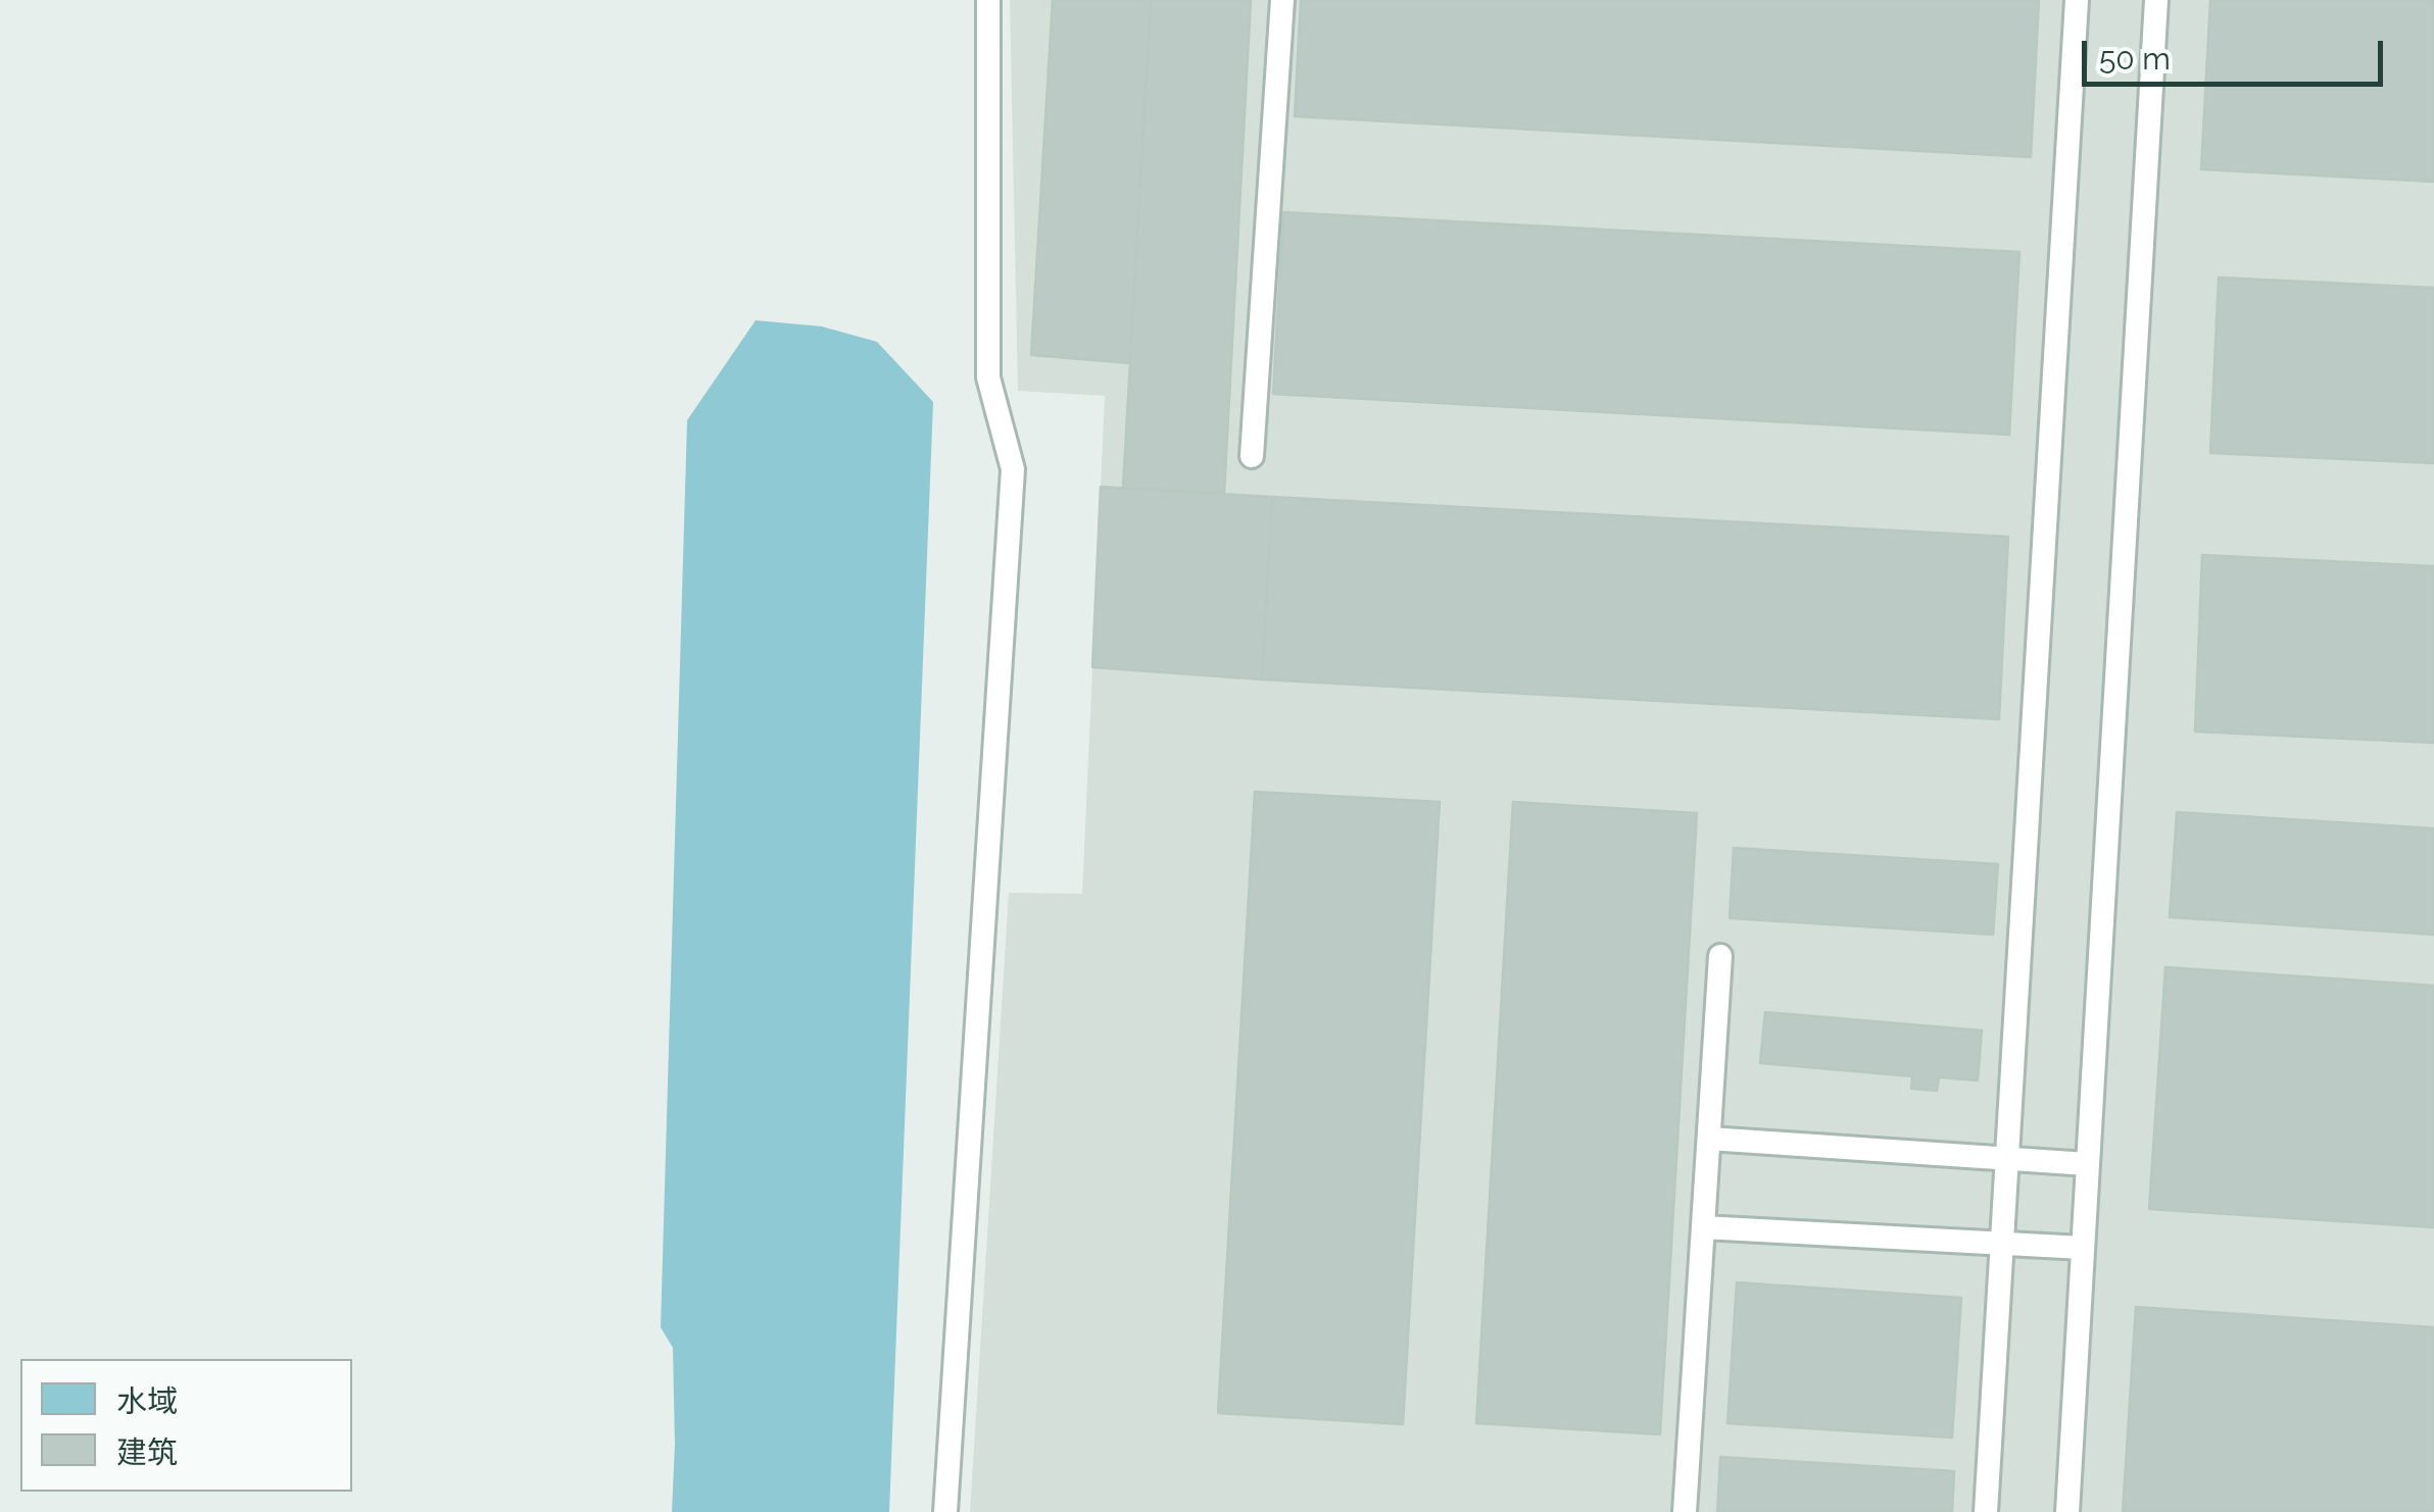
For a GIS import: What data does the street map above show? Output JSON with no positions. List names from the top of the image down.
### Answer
{
  "legend": ["水域", "建筑"],
  "scale_bar": "50 m"
}
